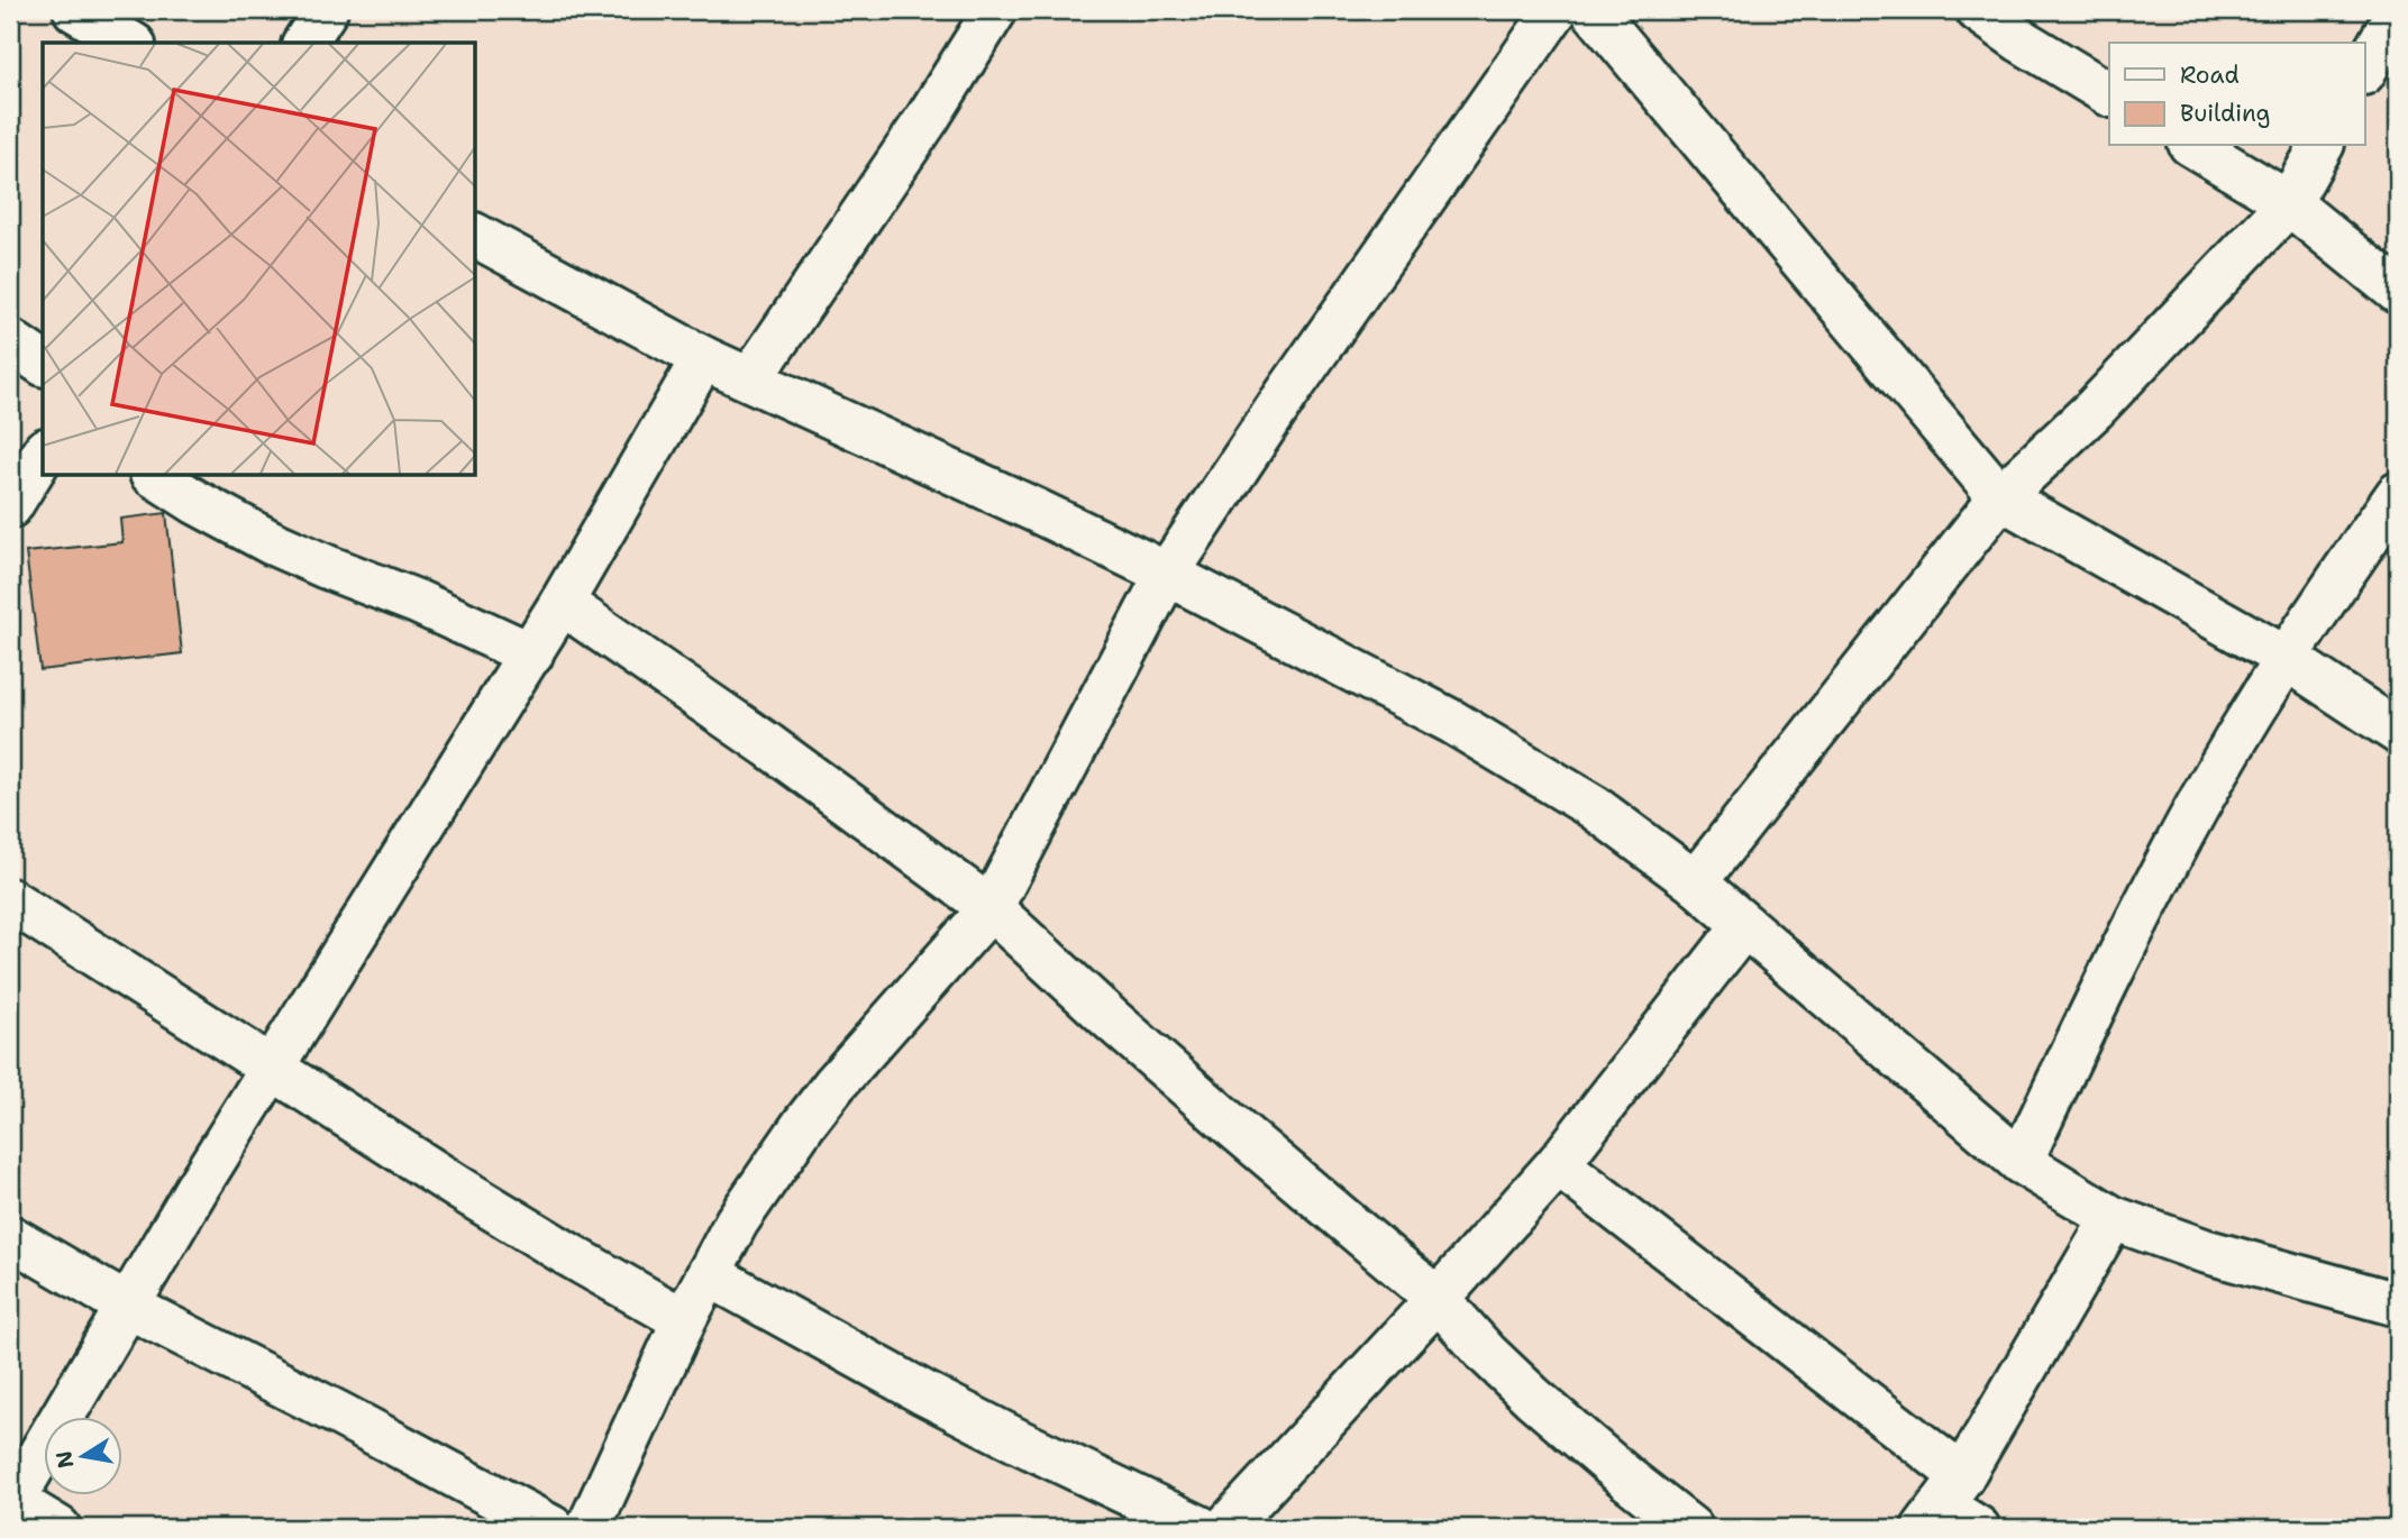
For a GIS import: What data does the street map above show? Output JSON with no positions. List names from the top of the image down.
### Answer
{
  "legend": ["Road", "Building"],
  "north": "left"
}
